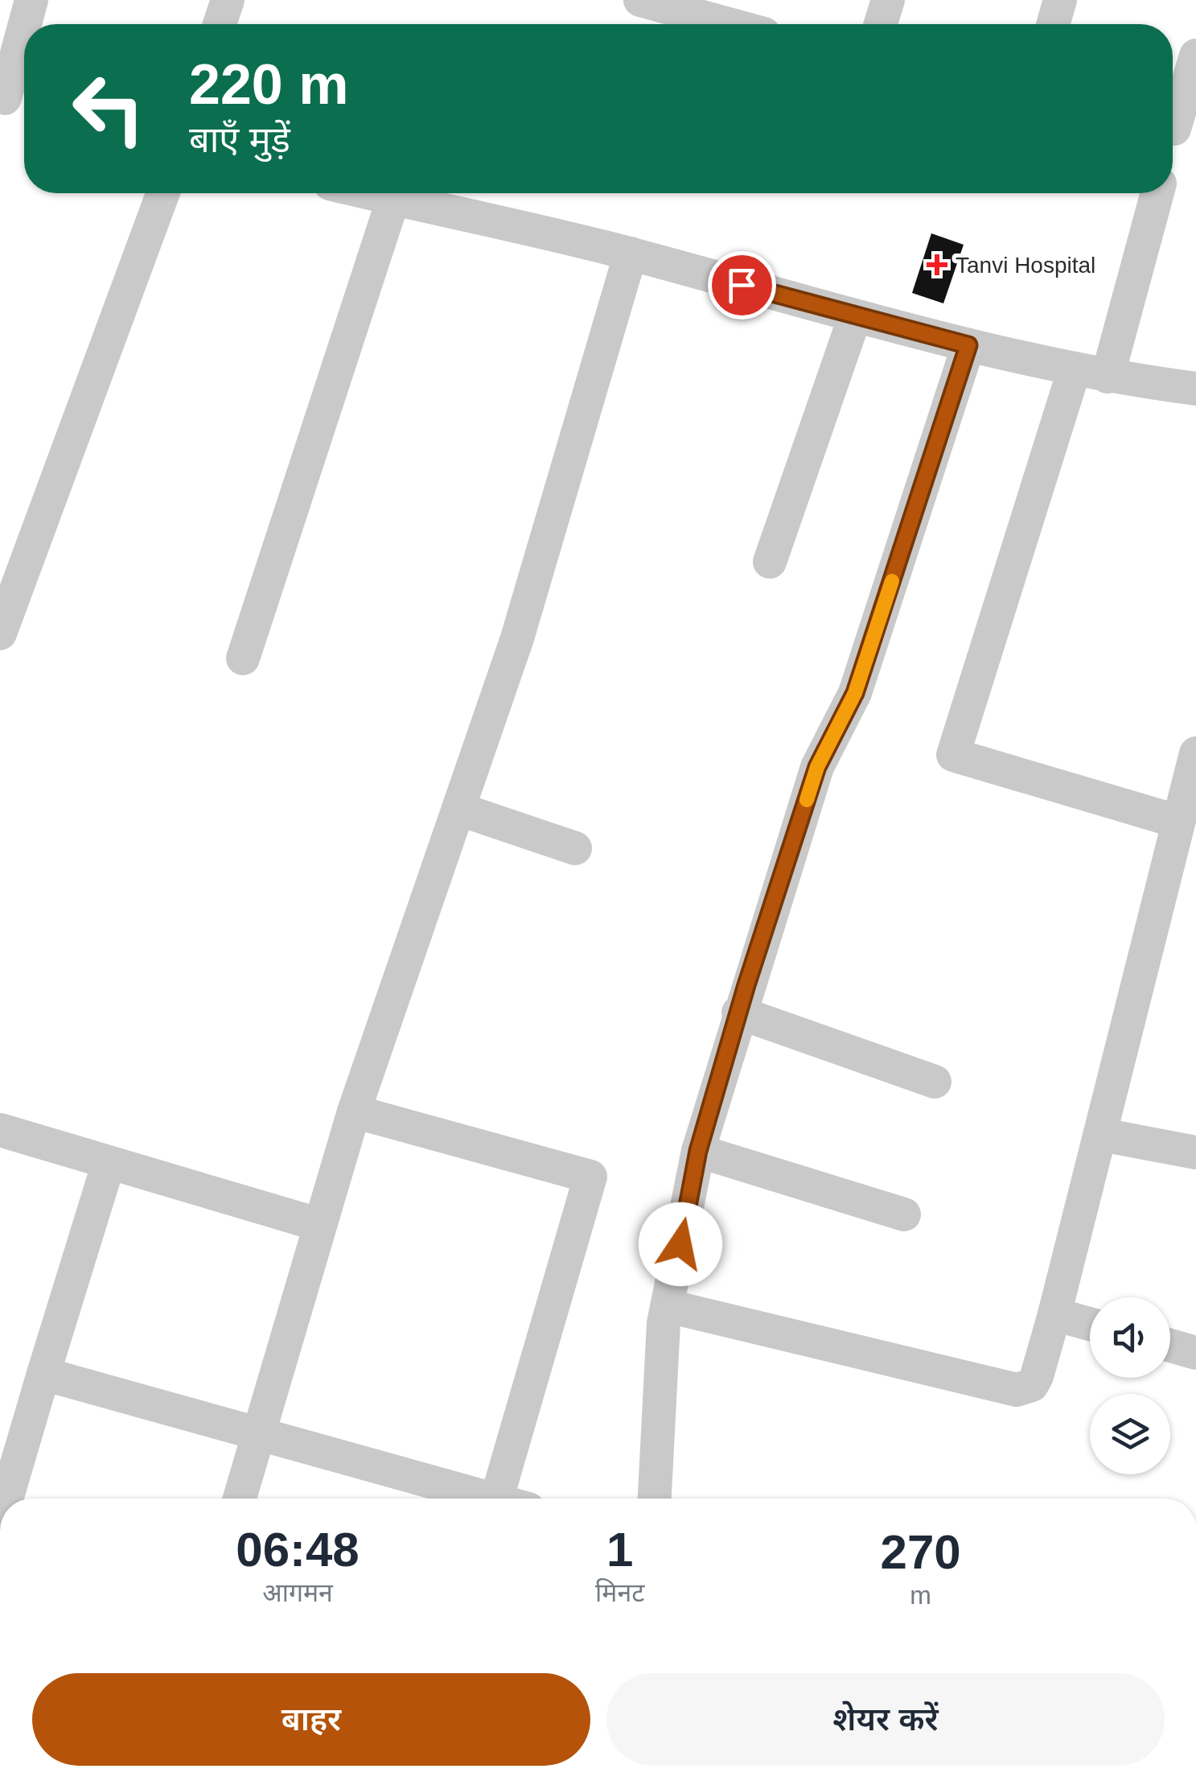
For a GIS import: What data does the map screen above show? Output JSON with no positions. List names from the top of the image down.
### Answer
{
  "places": {
    "health": ["Tanvi Hospital"]
  },
  "page": {
    "turn": ["220 m", "बाएँ मुड़ें"],
    "eta": [
      "06:48",
      "आगमन",
      "1",
      "मिनट",
      "270",
      "m"
    ],
    "buttons": ["बाहर", "शेयर करें"]
  }
}
